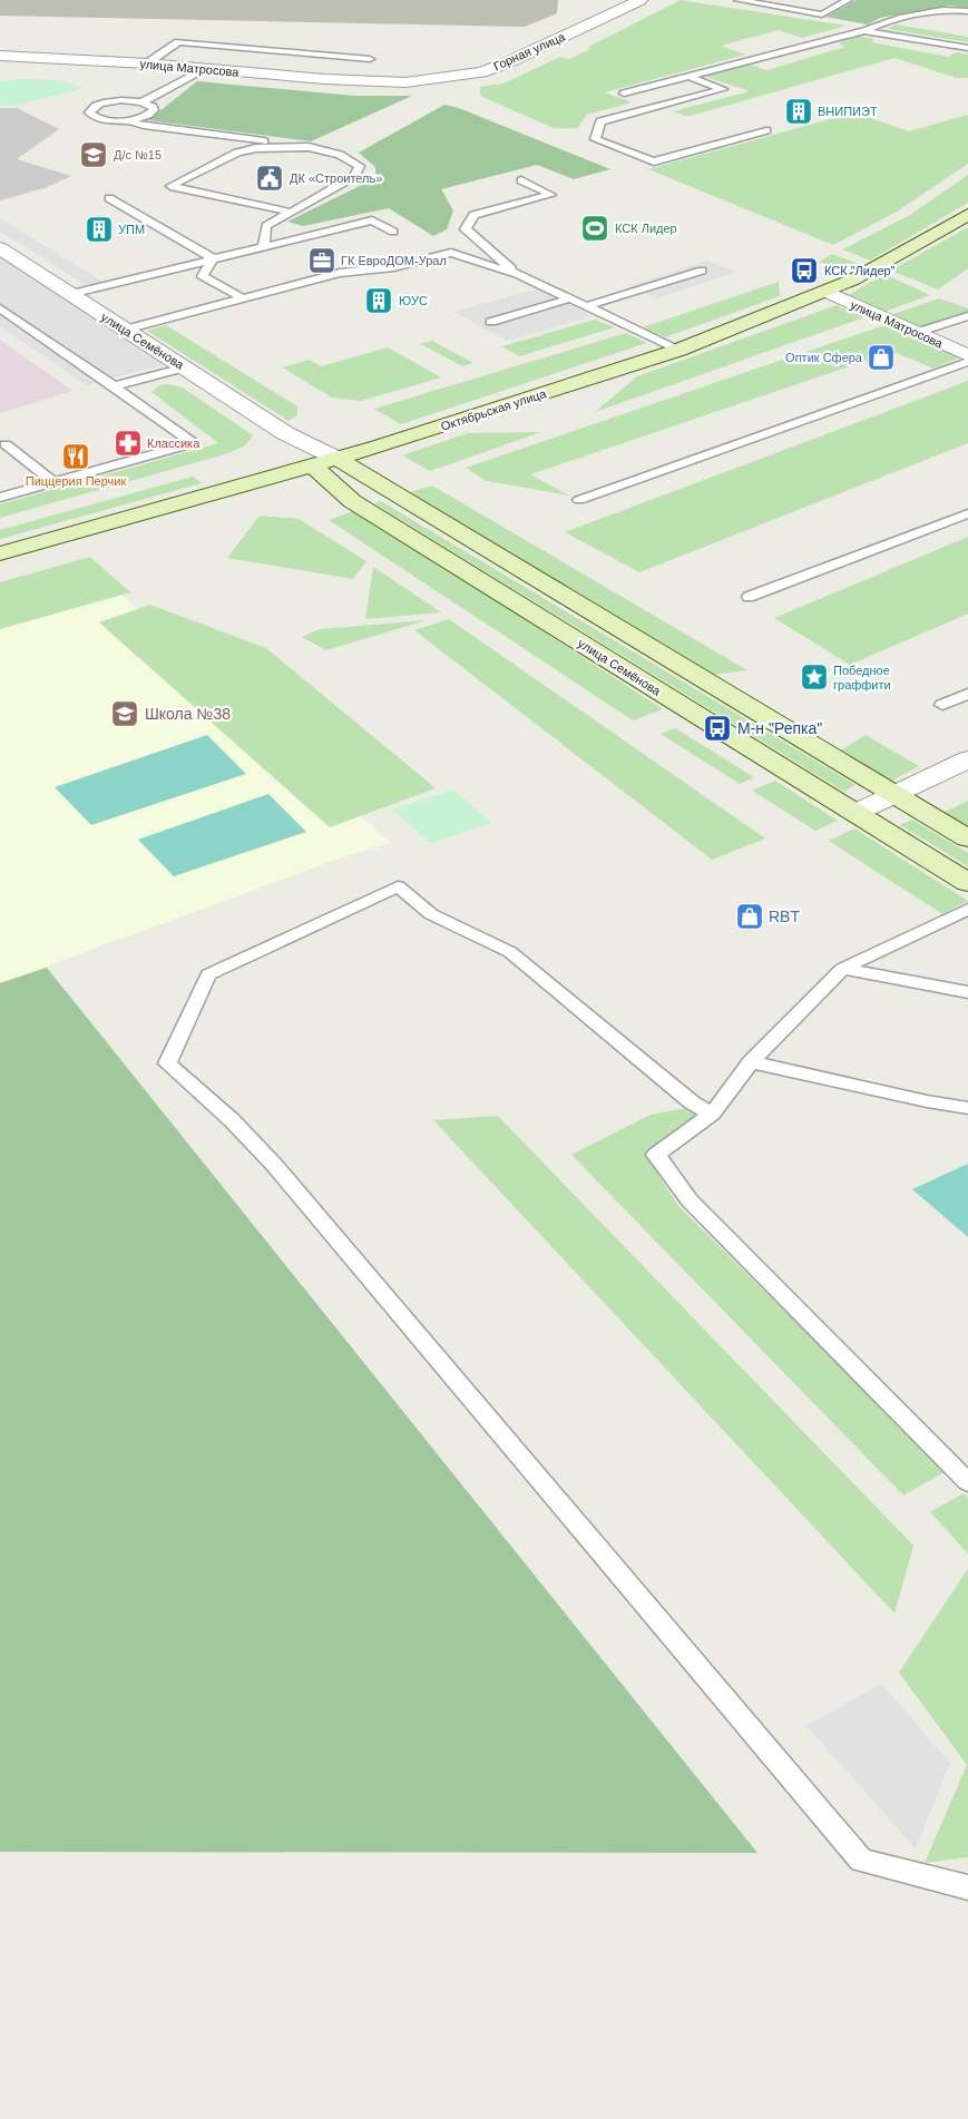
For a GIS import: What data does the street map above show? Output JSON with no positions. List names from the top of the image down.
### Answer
{
  "streets": {
    "street": [
      "Горная улица",
      "улица Матросова",
      "улица Семёнова",
      "Октябрьская улица"
    ]
  },
  "crossings": [
    ["Горная улица", "улица Матросова"],
    ["улица Матросова", "Октябрьская улица"],
    ["улица Семёнова", "Октябрьская улица"]
  ],
  "places": {
    "building": ["ВНИПИЭТ", "УПМ", "ЮУС"],
    "school or university": ["Д/с №15", "Школа №38"],
    "public building": ["ДК «Строитель»"],
    "sports": ["КСК Лидер"],
    "office": ["ГК ЕвроДОМ-Урал"],
    "bus stop": ["КСК \"Лидер\"", "М-н \"Репка\""],
    "shop": ["Оптик Сфера", "RBT"],
    "pharmacy": ["Классика"],
    "restaurant": ["Пиццерия Перчик"],
    "place": ["Победное граффити"]
  }
}
